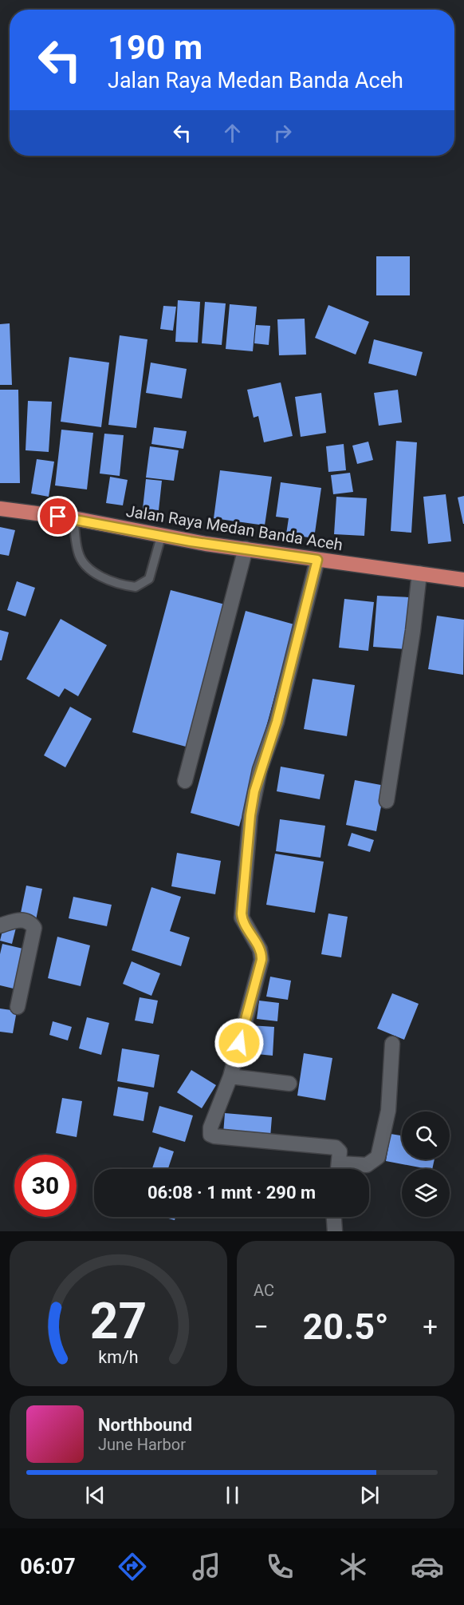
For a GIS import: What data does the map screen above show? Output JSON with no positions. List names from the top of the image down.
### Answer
{
  "streets": {
    "highway": ["Jalan Raya Medan Banda Aceh"]
  },
  "page": {
    "turn": ["190 m", "Jalan Raya Medan Banda Aceh"],
    "limit": "30",
    "trip": "06:08 · 1 mnt · 290 m",
    "tile": "AC",
    "heat": ["−", "20.5°", "+"],
    "song": ["Northbound", "June Harbor"],
    "tabs": "06:07",
    "gauge": ["27", "km/h"]
  }
}
